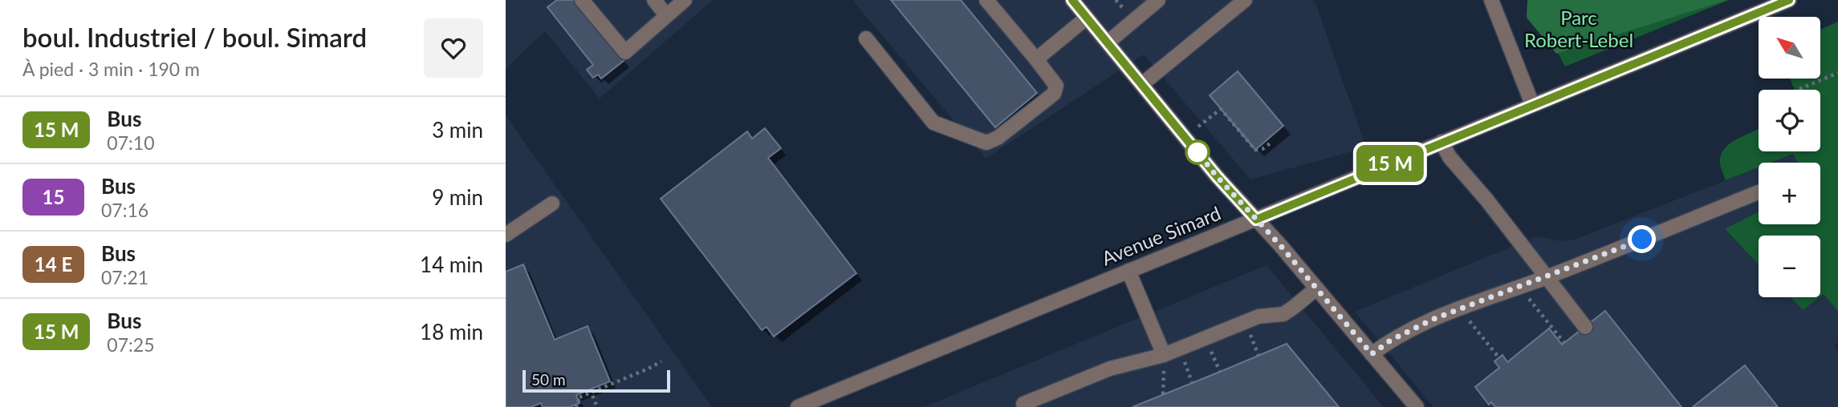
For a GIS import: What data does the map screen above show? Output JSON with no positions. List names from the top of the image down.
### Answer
{
  "streets": {
    "street": ["Avenue Simard"]
  },
  "parks": ["Parc Robert-Lebel"],
  "scale_bar": "50 m",
  "north": "top left",
  "page": {
    "heading": ["boul. Industriel / boul. Simard", "À pied · 3 min · 190 m"],
    "on_map": "15 M",
    "map_buttons": ["+", "−"],
    "list": [
      {
        "mark": "15 M",
        "name": "Bus",
        "note": "07:10",
        "value": "3 min"
      },
      {
        "mark": "15",
        "name": "Bus",
        "note": "07:16",
        "value": "9 min"
      },
      {
        "mark": "14 E",
        "name": "Bus",
        "note": "07:21",
        "value": "14 min"
      },
      {
        "mark": "15 M",
        "name": "Bus",
        "note": "07:25",
        "value": "18 min"
      }
    ],
    "scale": "50 m"
  }
}
